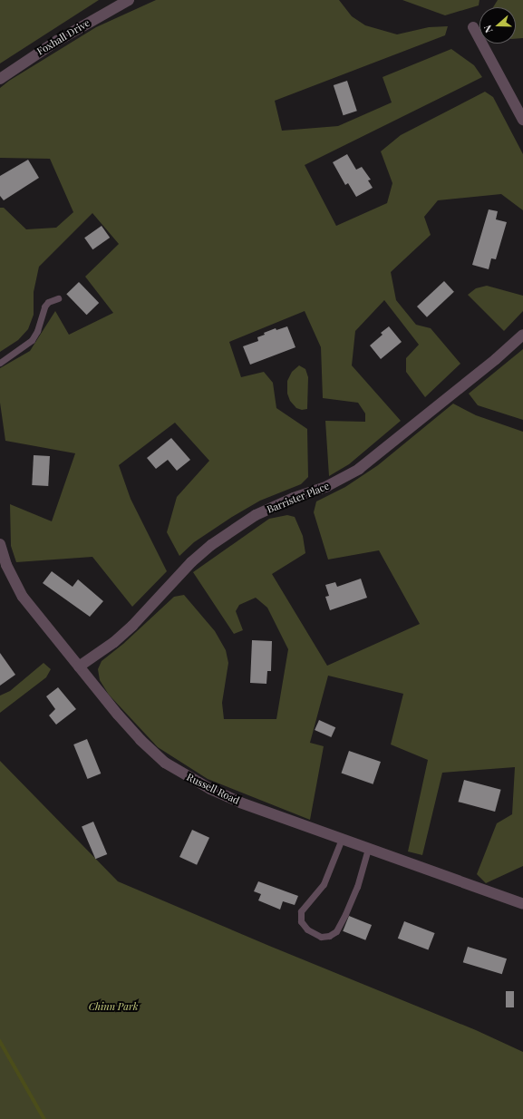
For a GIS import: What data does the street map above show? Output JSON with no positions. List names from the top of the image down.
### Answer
{
  "streets": {
    "street": ["Foxhall Drive", "Barrister Place", "Russell Road"]
  },
  "crossings": [
    ["Barrister Place", "Russell Road"]
  ],
  "parks": ["Chinn Park"],
  "north": "left"
}
